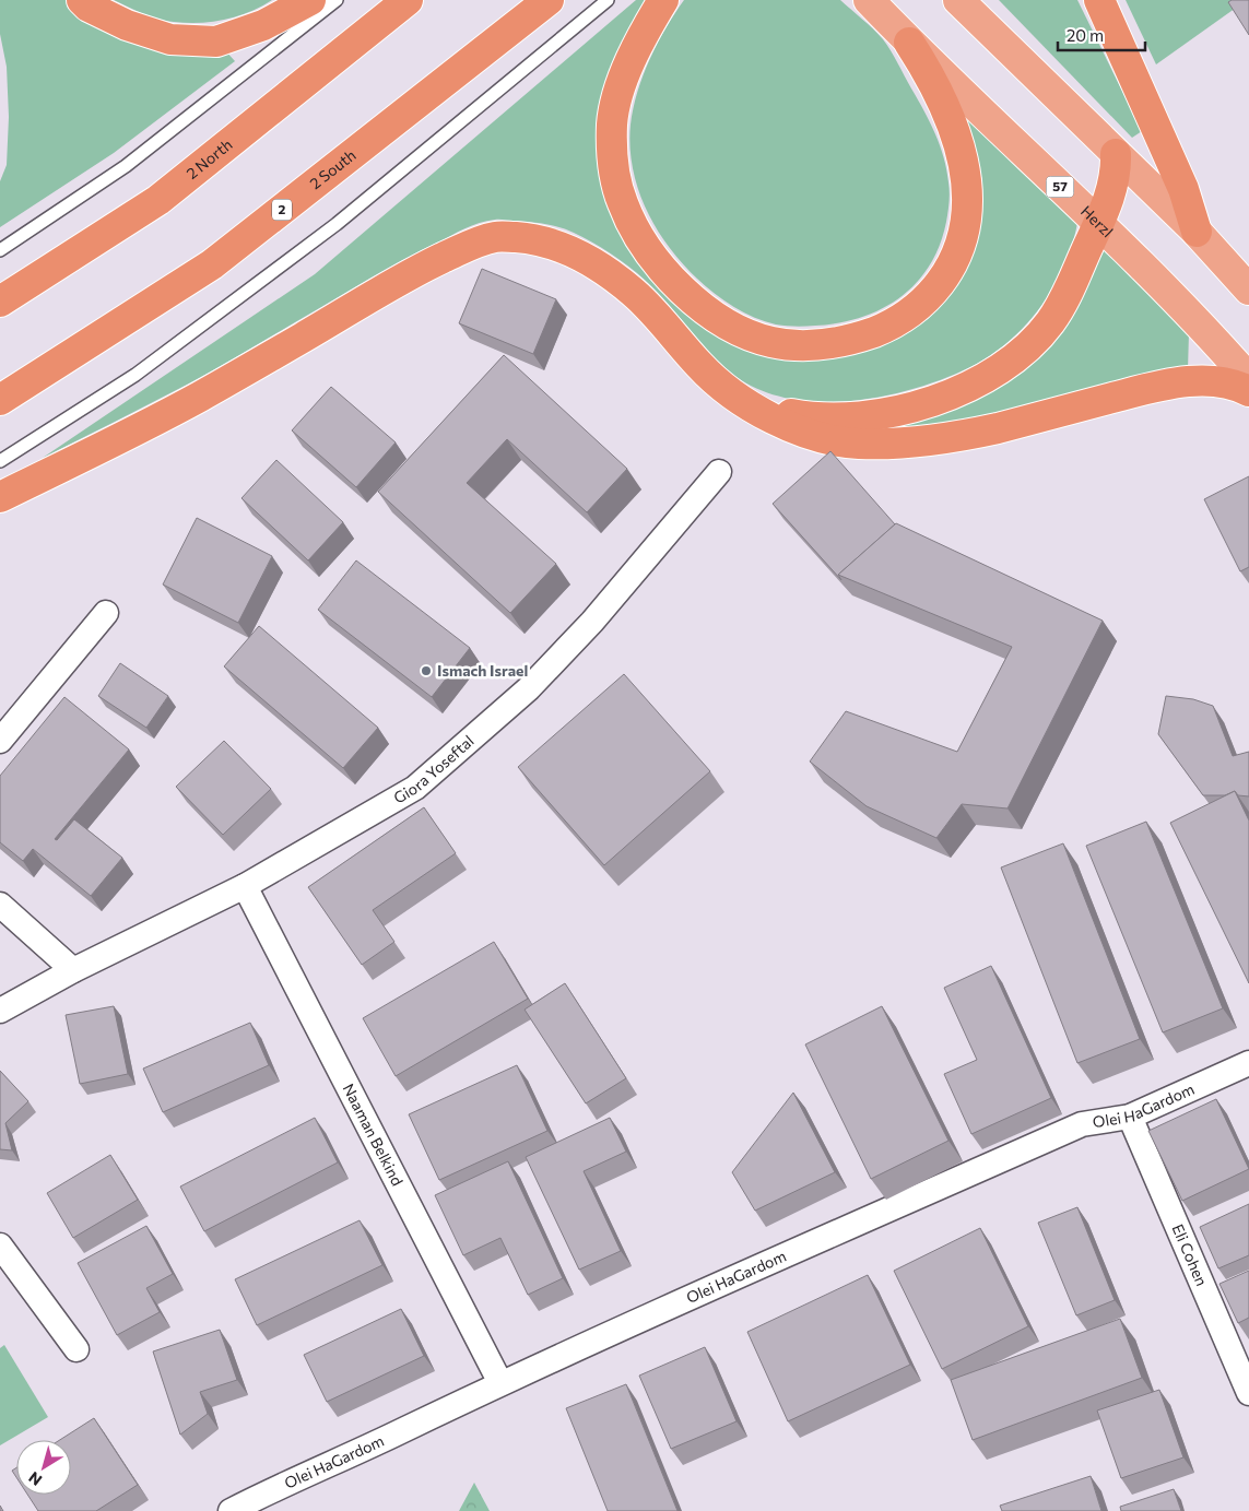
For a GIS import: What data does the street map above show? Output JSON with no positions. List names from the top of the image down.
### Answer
{
  "streets": {
    "highway": [
      "2 North",
      "2 South",
      "57",
      "2",
      "Herzl"
    ],
    "street": [
      "Giora Yoseftal",
      "Olei HaGardom",
      "Naaman Belkind",
      "Eli Cohen"
    ]
  },
  "crossings": [
    ["Giora Yoseftal", "Naaman Belkind"],
    ["Olei HaGardom", "Naaman Belkind"],
    ["Olei HaGardom", "Eli Cohen"]
  ],
  "places": ["Ismach Israel"],
  "scale_bar": "20 m",
  "north": "bottom left"
}
